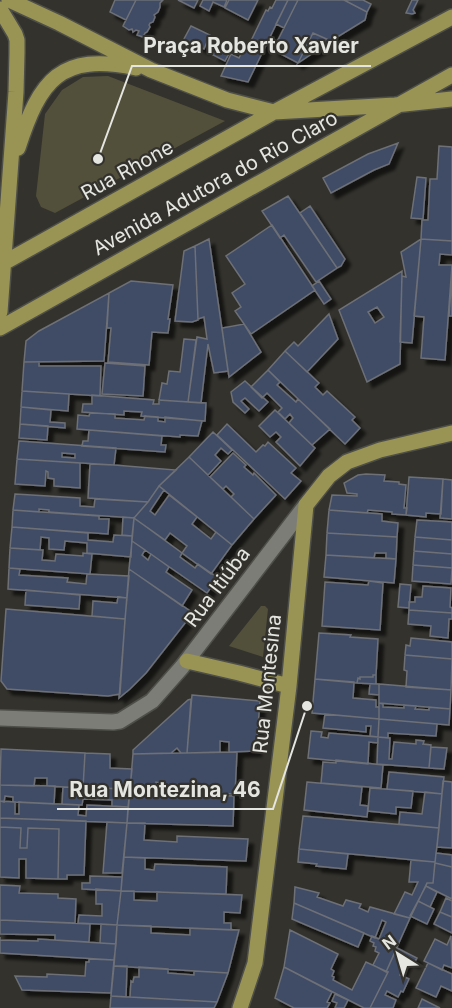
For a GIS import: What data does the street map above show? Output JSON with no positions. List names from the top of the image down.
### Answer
{
  "streets": {
    "main road": [
      "Rua Rhone",
      "Avenida Adutora do Rio Claro",
      "Rua Itiúba",
      "Rua Montesina"
    ]
  },
  "crossings": [
    ["Rua Rhone", "Avenida Adutora do Rio Claro"],
    ["Rua Itiúba", "Rua Montesina"]
  ],
  "places": ["Praça Roberto Xavier", "Rua Montezina, 46"],
  "north": "top left"
}
